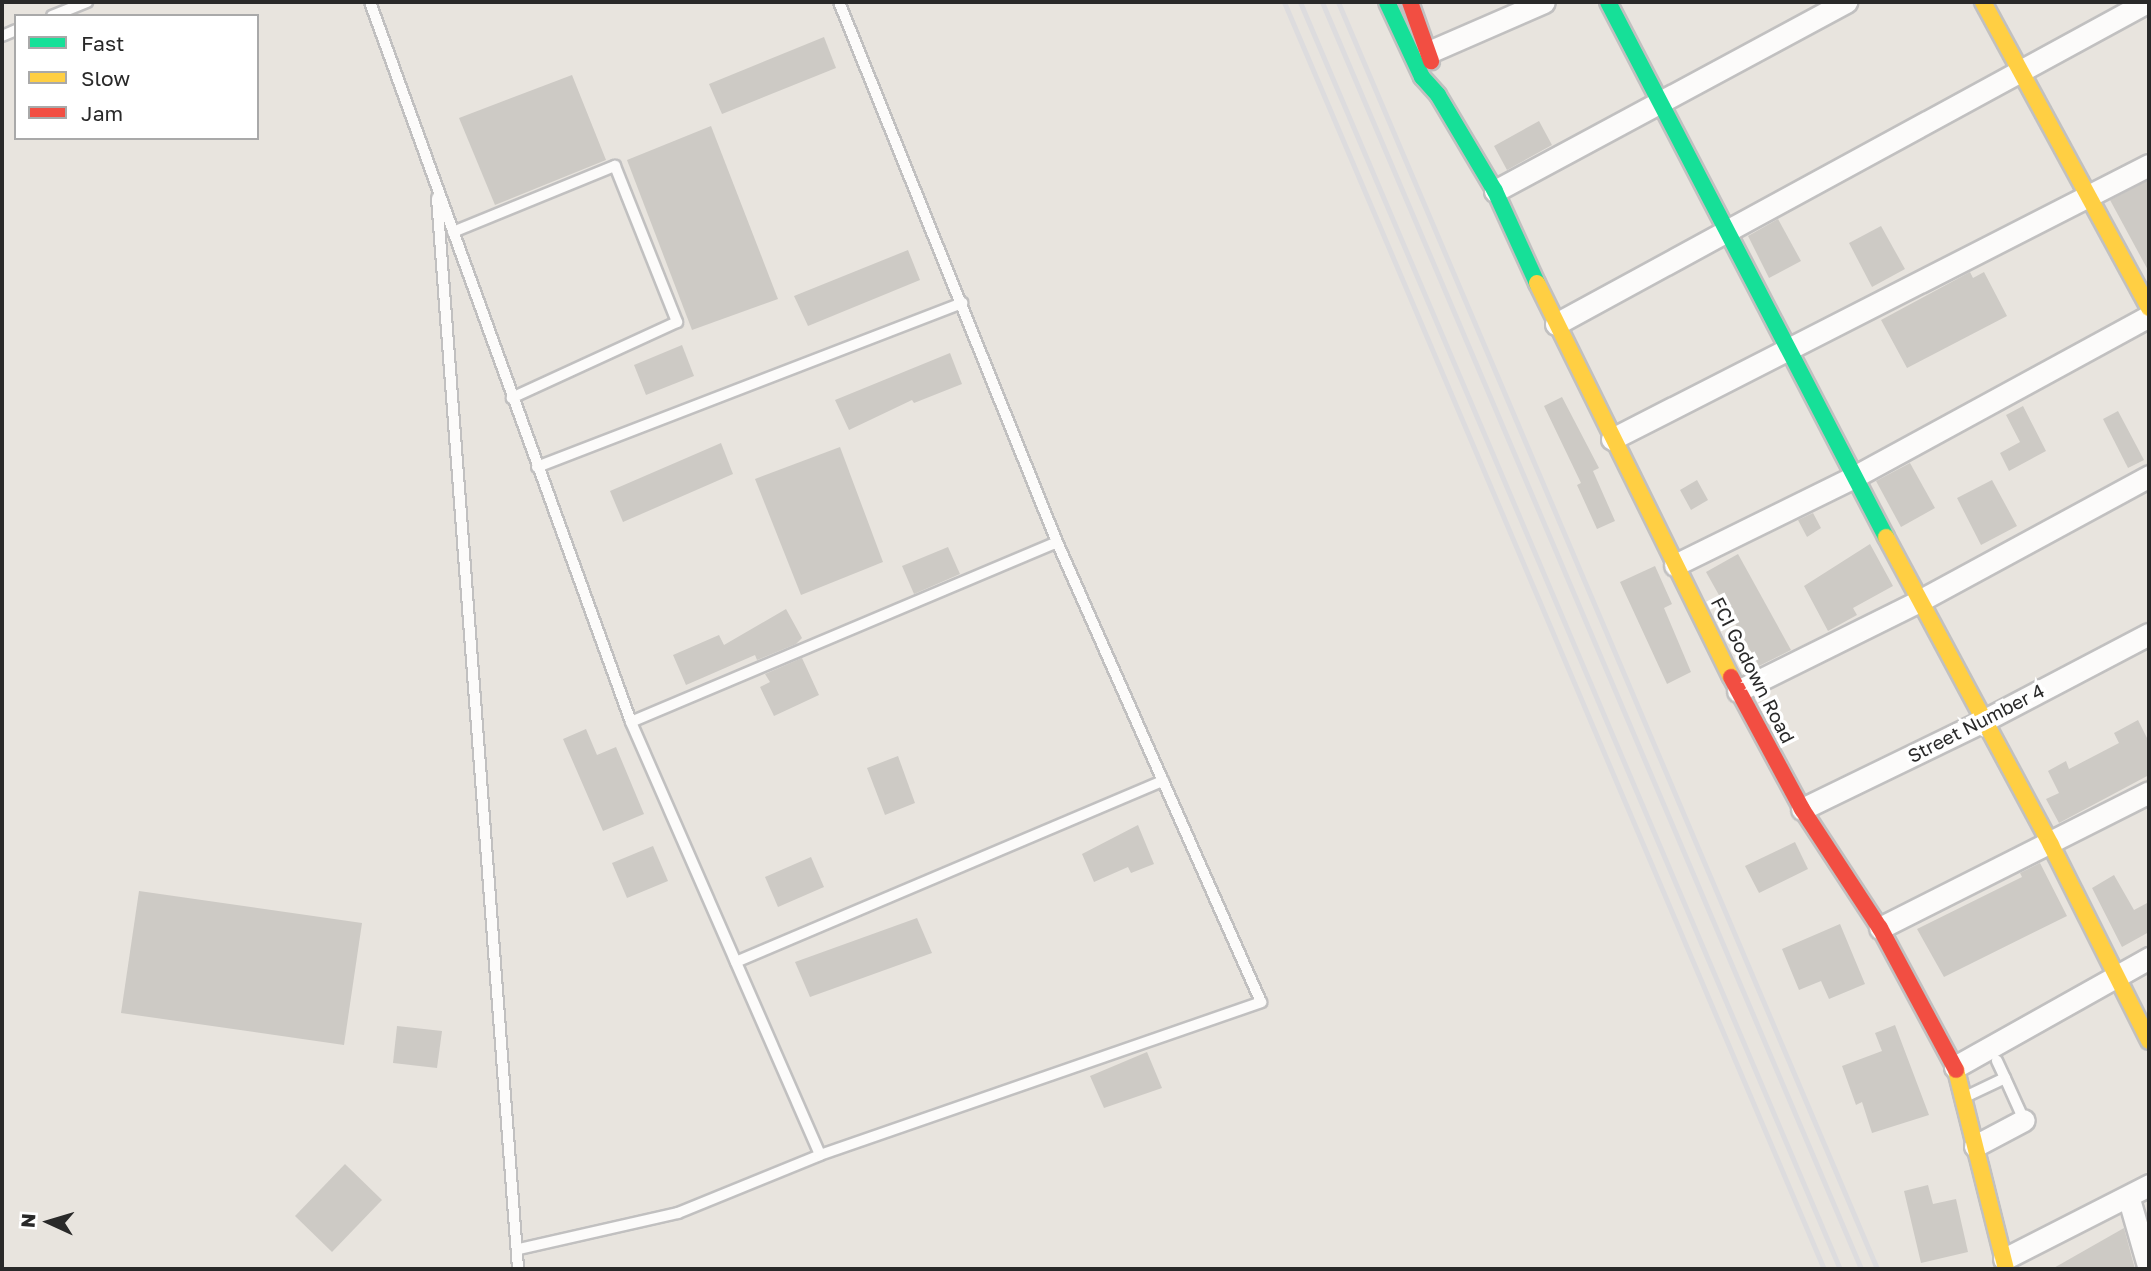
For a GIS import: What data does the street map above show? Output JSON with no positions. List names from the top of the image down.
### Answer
{
  "streets": {
    "street": ["FCI Godown Road", "Street Number 4"]
  },
  "crossings": [
    ["FCI Godown Road", "Street Number 4"]
  ],
  "legend": ["Fast", "Slow", "Jam"],
  "north": "left"
}
